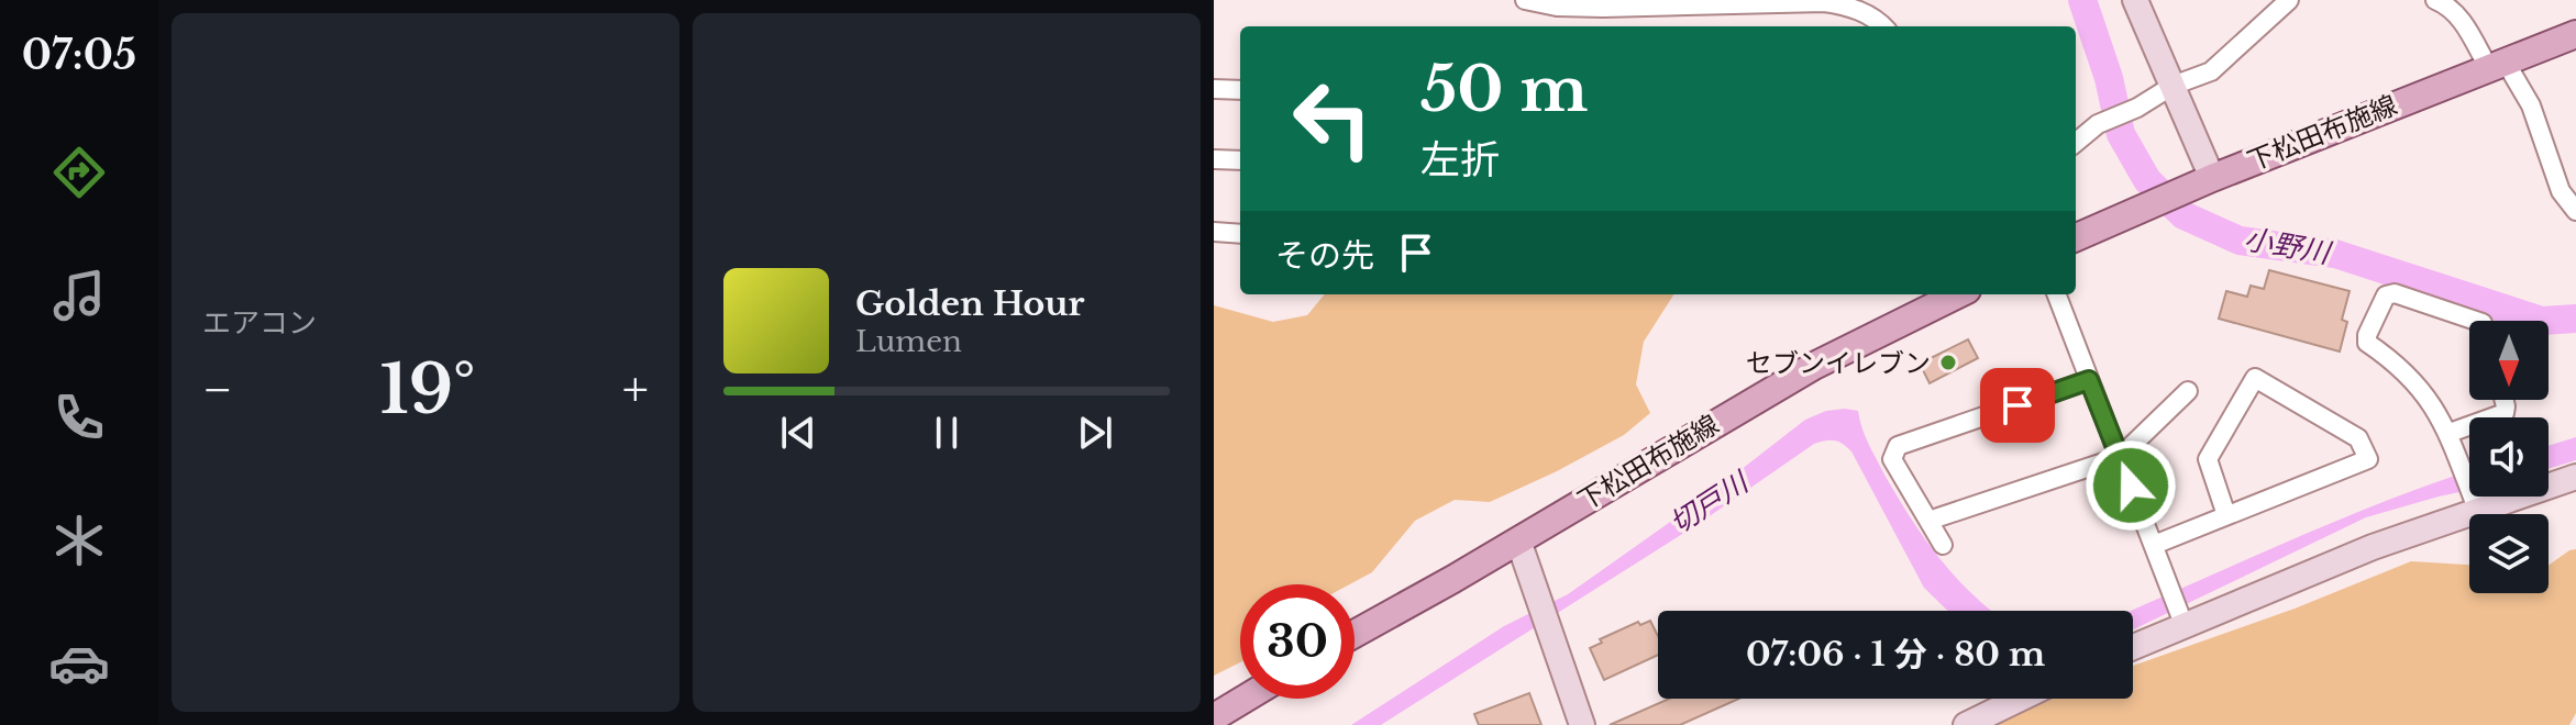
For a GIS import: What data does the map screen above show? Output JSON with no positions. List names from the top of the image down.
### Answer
{
  "streets": {
    "main road": ["下松田布施線"]
  },
  "water": ["小野川", "切戸川"],
  "places": ["セブンイレブン"],
  "north": "bottom",
  "page": {
    "tabs": "07:05",
    "tile": "エアコン",
    "turn": ["50 m", "左折"],
    "then": "その先",
    "song": ["Golden Hour", "Lumen"],
    "heat": ["−", "19°", "+"],
    "limit": "30",
    "trip": "07:06 · 1 分 · 80 m"
  }
}
